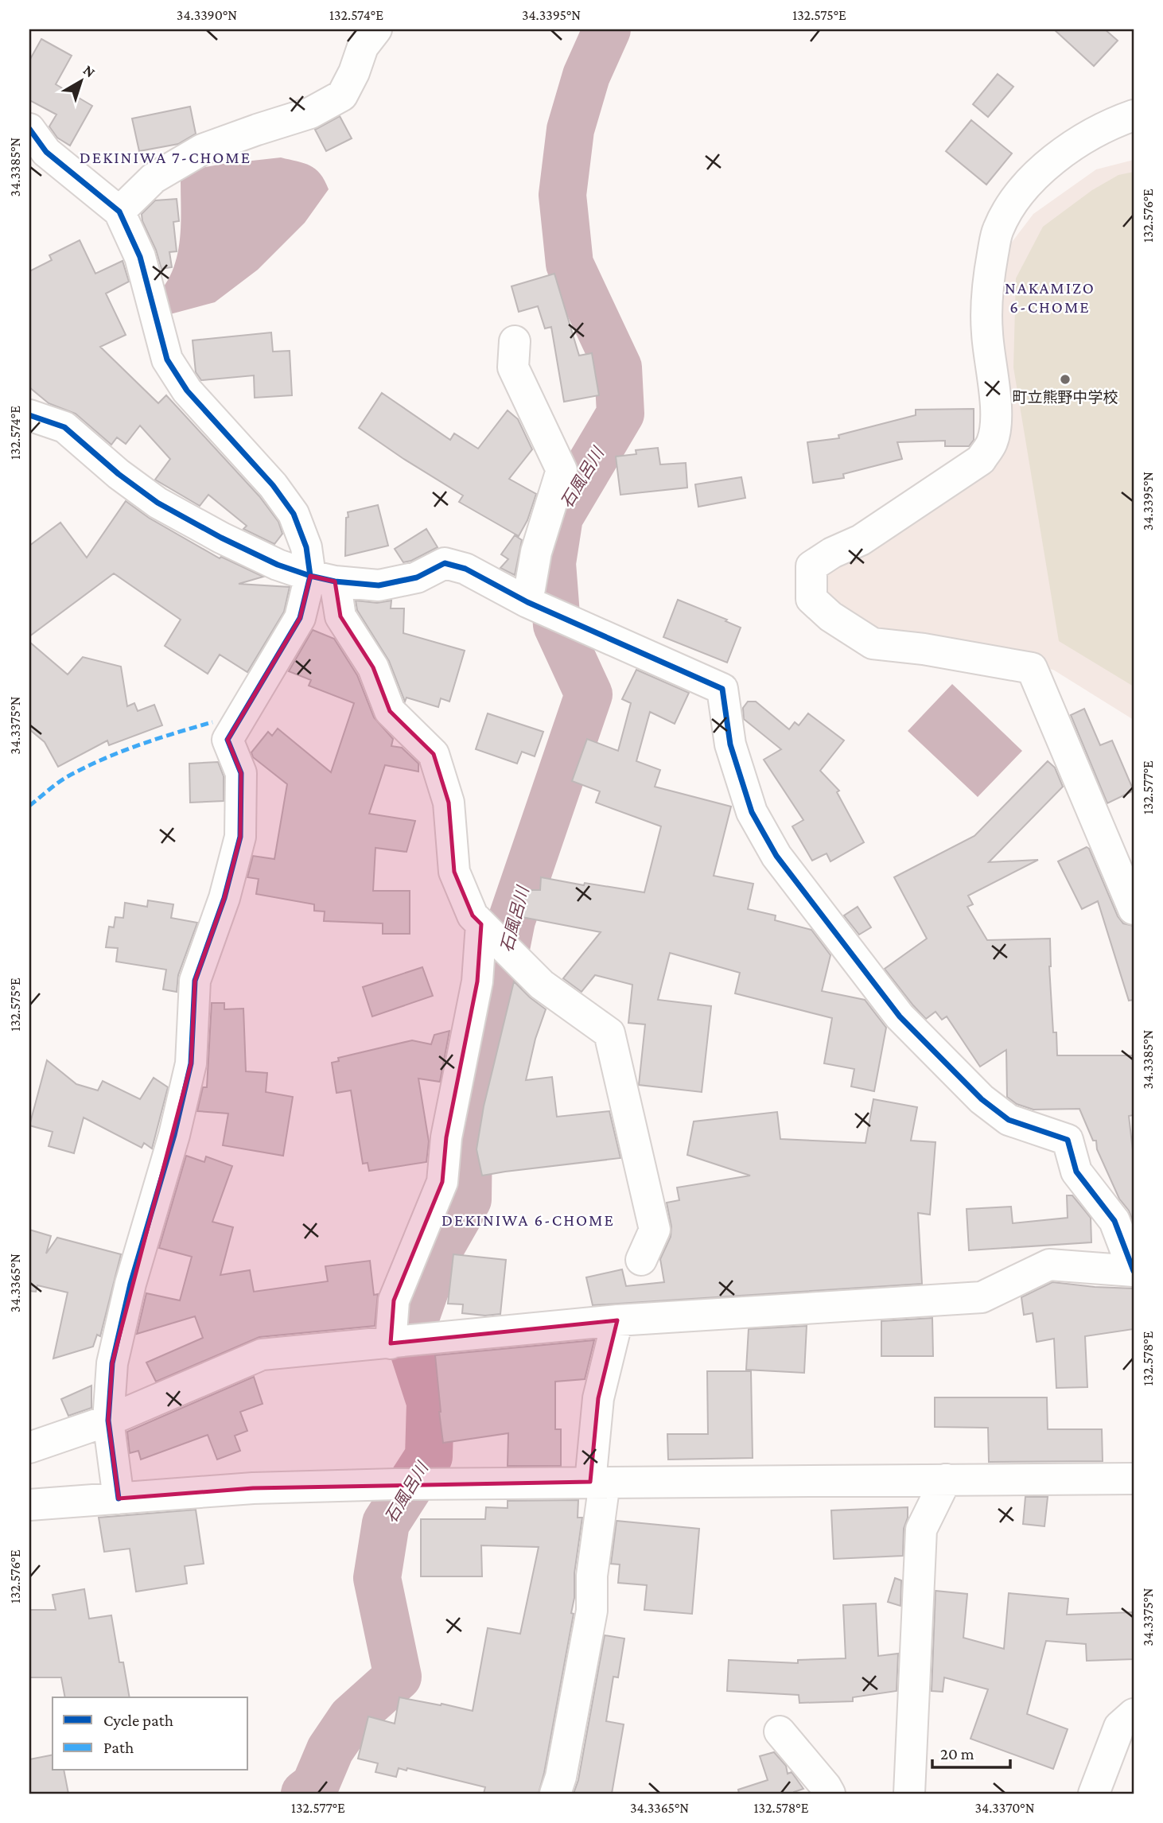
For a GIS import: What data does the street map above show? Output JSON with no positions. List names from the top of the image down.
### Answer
{
  "districts": ["DEKINIWA 7-CHOME", "NAKAMIZO 6-CHOME", "DEKINIWA 6-CHOME"],
  "water": ["石風呂川"],
  "places": ["町立熊野中学校"],
  "legend": ["Cycle path", "Path"],
  "scale_bar": "20 m",
  "north": "top right",
  "coordinates": [
    "34.3390°N",
    "132.574°E",
    "34.3395°N",
    "132.575°E",
    "34.3385°N",
    "132.576°E",
    "34.3375°N",
    "132.577°E",
    "34.3365°N",
    "132.578°E",
    "34.3370°N"
  ]
}
